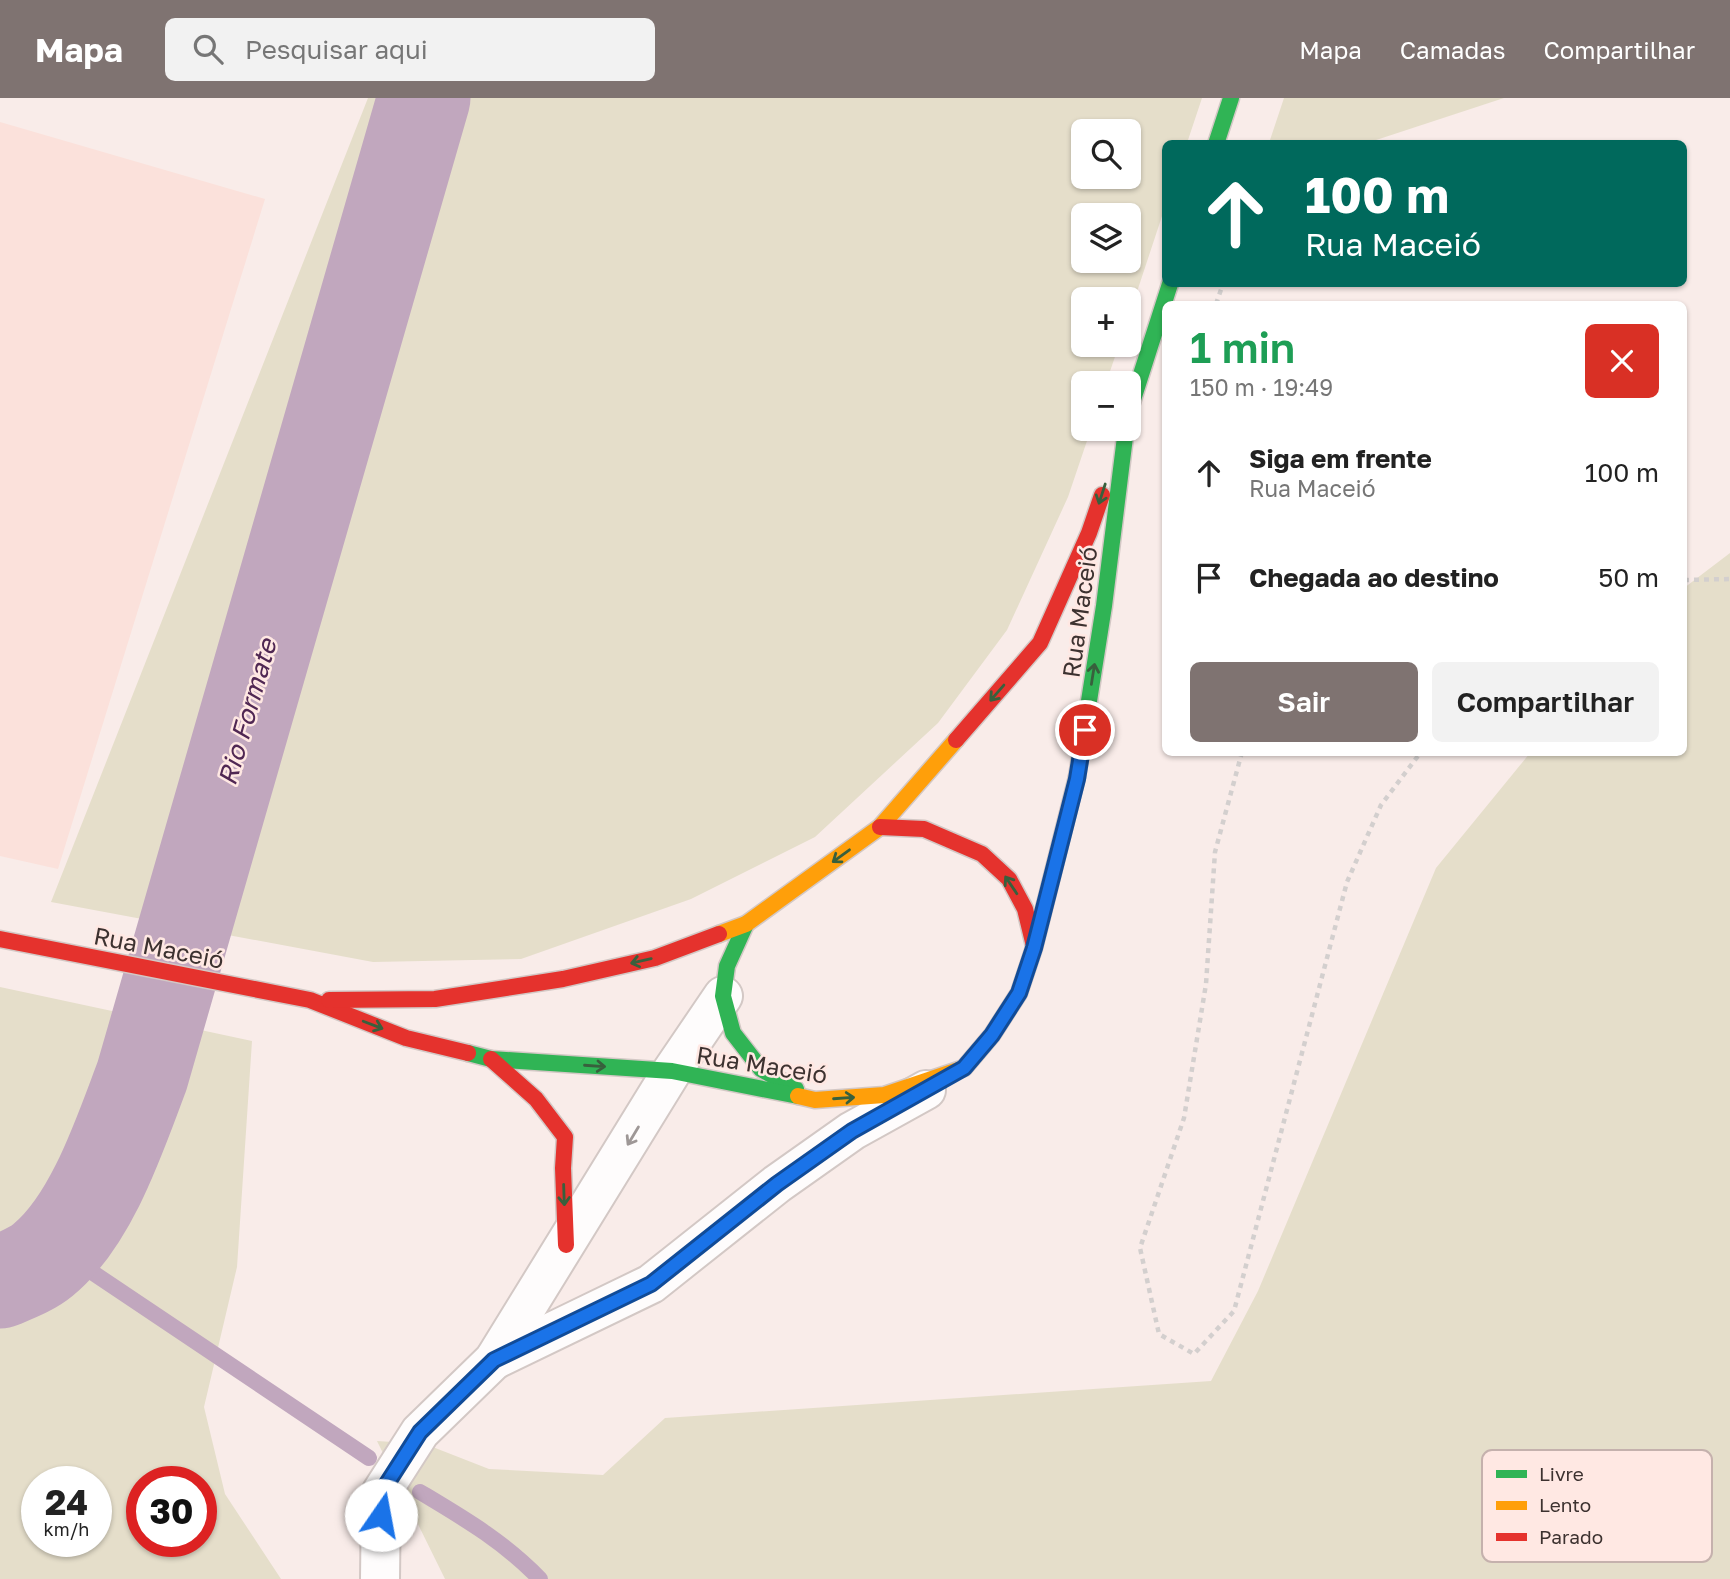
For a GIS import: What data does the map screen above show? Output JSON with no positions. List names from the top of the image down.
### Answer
{
  "streets": {
    "main road": ["Rua Maceió"]
  },
  "water": ["Rio Formate"],
  "legend": ["Livre", "Lento", "Parado"],
  "page": {
    "header": "Mapa",
    "search": "Pesquisar aqui",
    "nav": ["Mapa", "Camadas", "Compartilhar"],
    "map_buttons": ["+", "−"],
    "turn": ["100 m", "Rua Maceió"],
    "heading": ["1 min", "150 m · 19:49"],
    "list": [
      {
        "name": "Siga em frente",
        "note": "Rua Maceió",
        "value": "100 m"
      },
      {
        "name": "Chegada ao destino",
        "value": "50 m"
      }
    ],
    "buttons": ["Sair", "Compartilhar"],
    "speed": "24 km/h",
    "limit": "30"
  }
}
